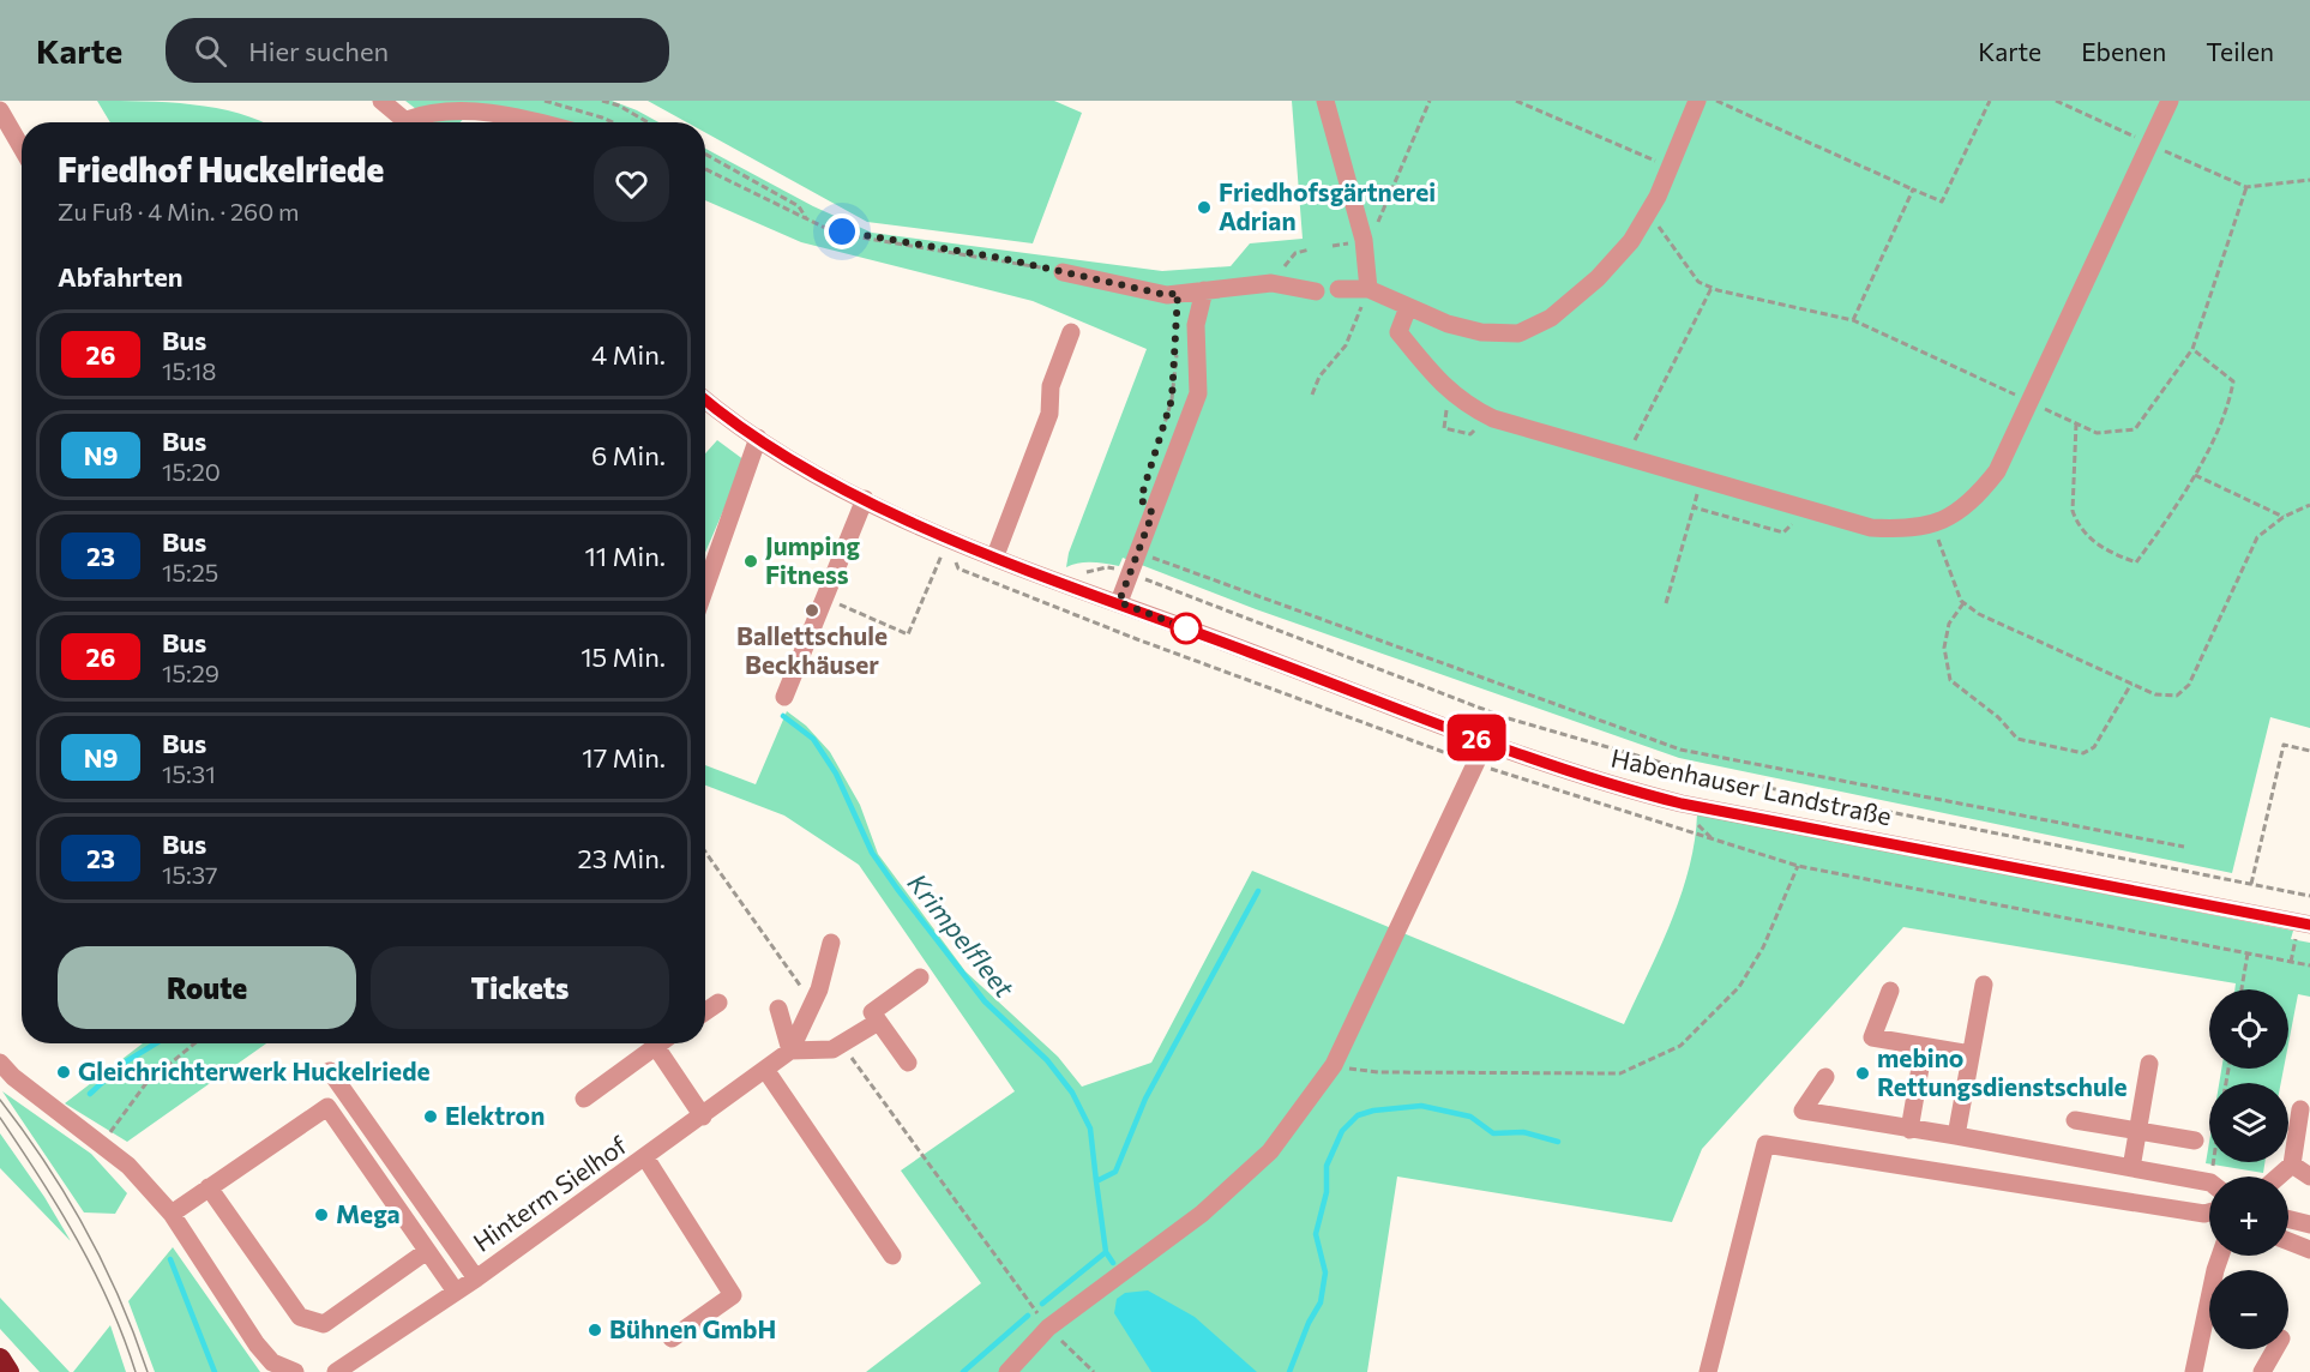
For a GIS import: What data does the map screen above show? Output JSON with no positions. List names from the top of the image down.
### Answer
{
  "streets": {
    "street": ["Habenhauser Landstraße", "Hinterm Sielhof"]
  },
  "water": ["Krimpelfleet"],
  "places": [
    "Friedhofsgärtnerei Adrian",
    "Jumping Fitness",
    "Ballettschule Beckhäuser",
    "Gleichrichterwerk Huckelriede",
    "mebino Rettungsdienstschule",
    "Elektron",
    "Mega",
    "Bühnen GmbH"
  ],
  "lines": ["bus line 26"],
  "page": {
    "header": "Karte",
    "search": "Hier suchen",
    "nav": ["Karte", "Ebenen", "Teilen"],
    "on_map": "26",
    "heading": [
      ["Friedhof Huckelriede", "Zu Fuß · 4 Min. · 260 m"],
      "Abfahrten"
    ],
    "list": [
      {
        "mark": "26",
        "name": "Bus",
        "note": "15:18",
        "value": "4 Min."
      },
      {
        "mark": "N9",
        "name": "Bus",
        "note": "15:20",
        "value": "6 Min."
      },
      {
        "mark": "23",
        "name": "Bus",
        "note": "15:25",
        "value": "11 Min."
      },
      {
        "mark": "26",
        "name": "Bus",
        "note": "15:29",
        "value": "15 Min."
      },
      {
        "mark": "N9",
        "name": "Bus",
        "note": "15:31",
        "value": "17 Min."
      },
      {
        "mark": "23",
        "name": "Bus",
        "note": "15:37",
        "value": "23 Min."
      }
    ],
    "buttons": ["Route", "Tickets"],
    "map_buttons": ["+", "−"]
  }
}
